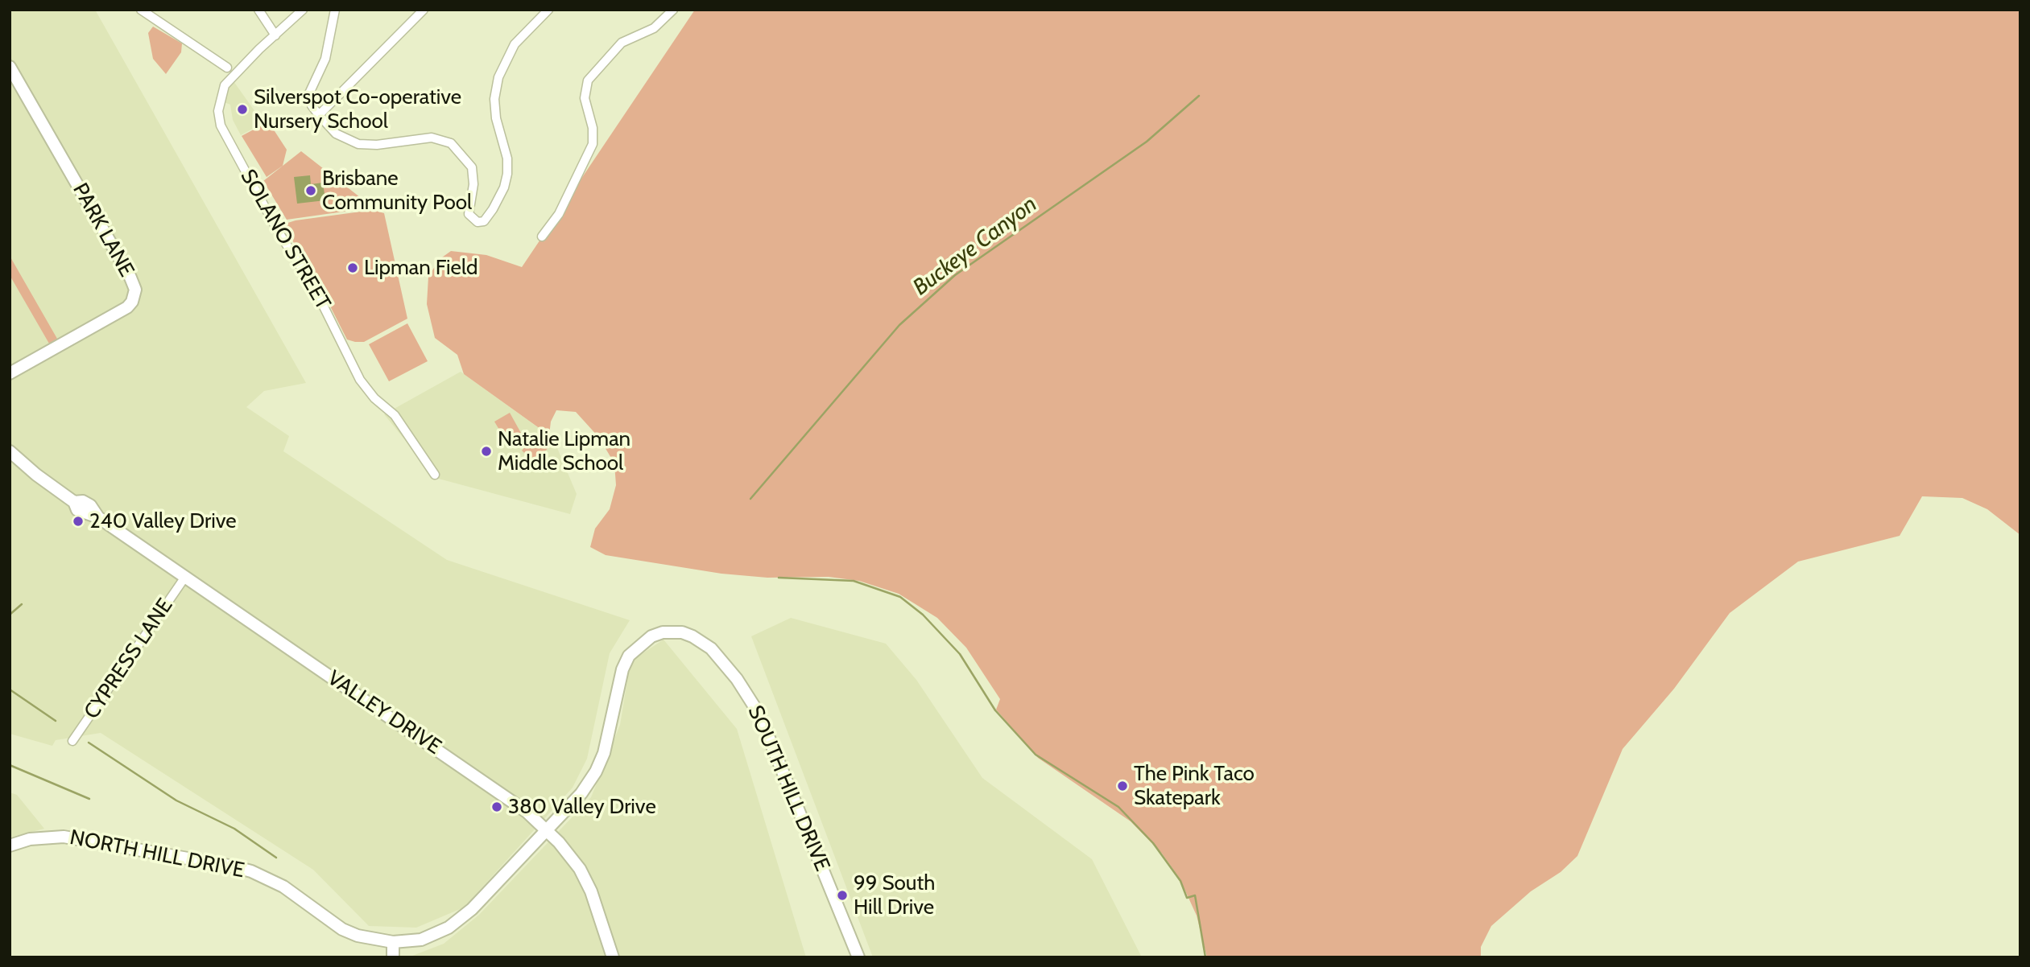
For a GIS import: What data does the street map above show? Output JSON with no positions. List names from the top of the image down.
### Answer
{
  "streets": {
    "street": [
      "PARK LANE",
      "SOLANO STREET",
      "CYPRESS LANE",
      "VALLEY DRIVE",
      "SOUTH HILL DRIVE",
      "NORTH HILL DRIVE"
    ]
  },
  "crossings": [
    ["CYPRESS LANE", "VALLEY DRIVE"],
    ["VALLEY DRIVE", "SOUTH HILL DRIVE"],
    ["VALLEY DRIVE", "NORTH HILL DRIVE"],
    ["SOUTH HILL DRIVE", "NORTH HILL DRIVE"]
  ],
  "water": ["Buckeye Canyon"],
  "places": [
    "Silverspot Co-operative Nursery School",
    "Brisbane Community Pool",
    "Lipman Field",
    "Natalie Lipman Middle School",
    "240 Valley Drive",
    "The Pink Taco Skatepark",
    "380 Valley Drive",
    "99 South Hill Drive"
  ]
}
